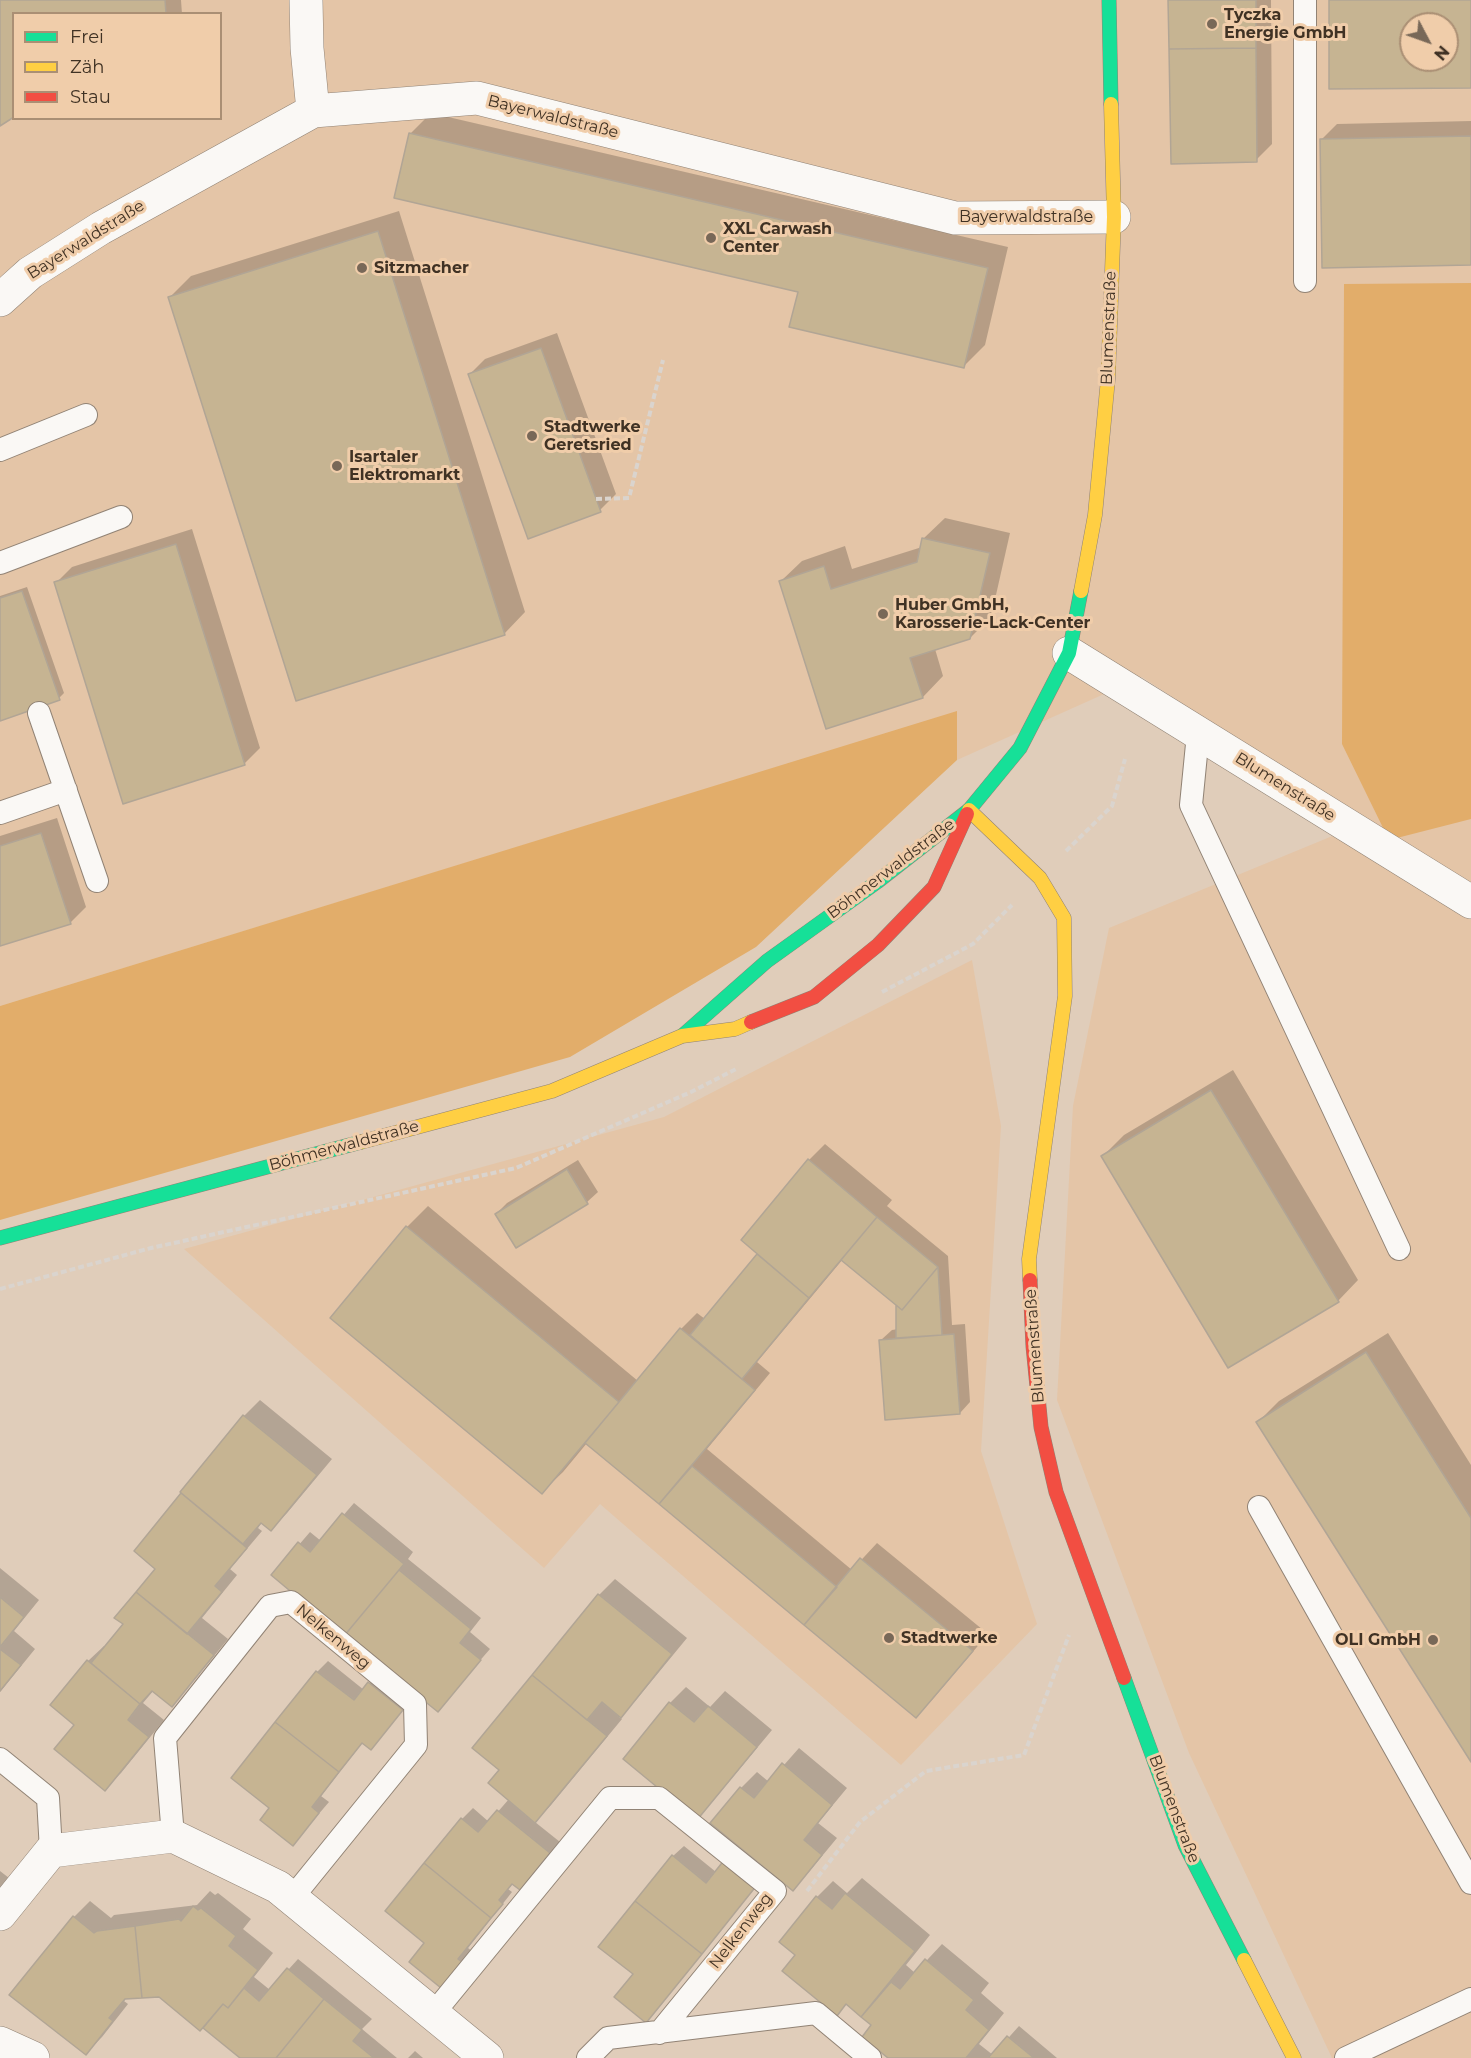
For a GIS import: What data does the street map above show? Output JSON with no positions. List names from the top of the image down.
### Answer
{
  "streets": {
    "street": ["Bayerwaldstraße", "Blumenstraße", "Böhmerwaldstraße"],
    "lane": ["Nelkenweg"]
  },
  "crossings": [
    ["Bayerwaldstraße", "Blumenstraße"],
    ["Blumenstraße", "Böhmerwaldstraße"]
  ],
  "places": [
    "Tyczka Energie GmbH",
    "XXL Carwash Center",
    "Sitzmacher",
    "Stadtwerke Geretsried",
    "Isartaler Elektromarkt",
    "Huber GmbH, Karosserie-Lack-Center",
    "Stadtwerke",
    "OLI GmbH"
  ],
  "legend": ["Frei", "Zäh", "Stau"],
  "north": "bottom right"
}
